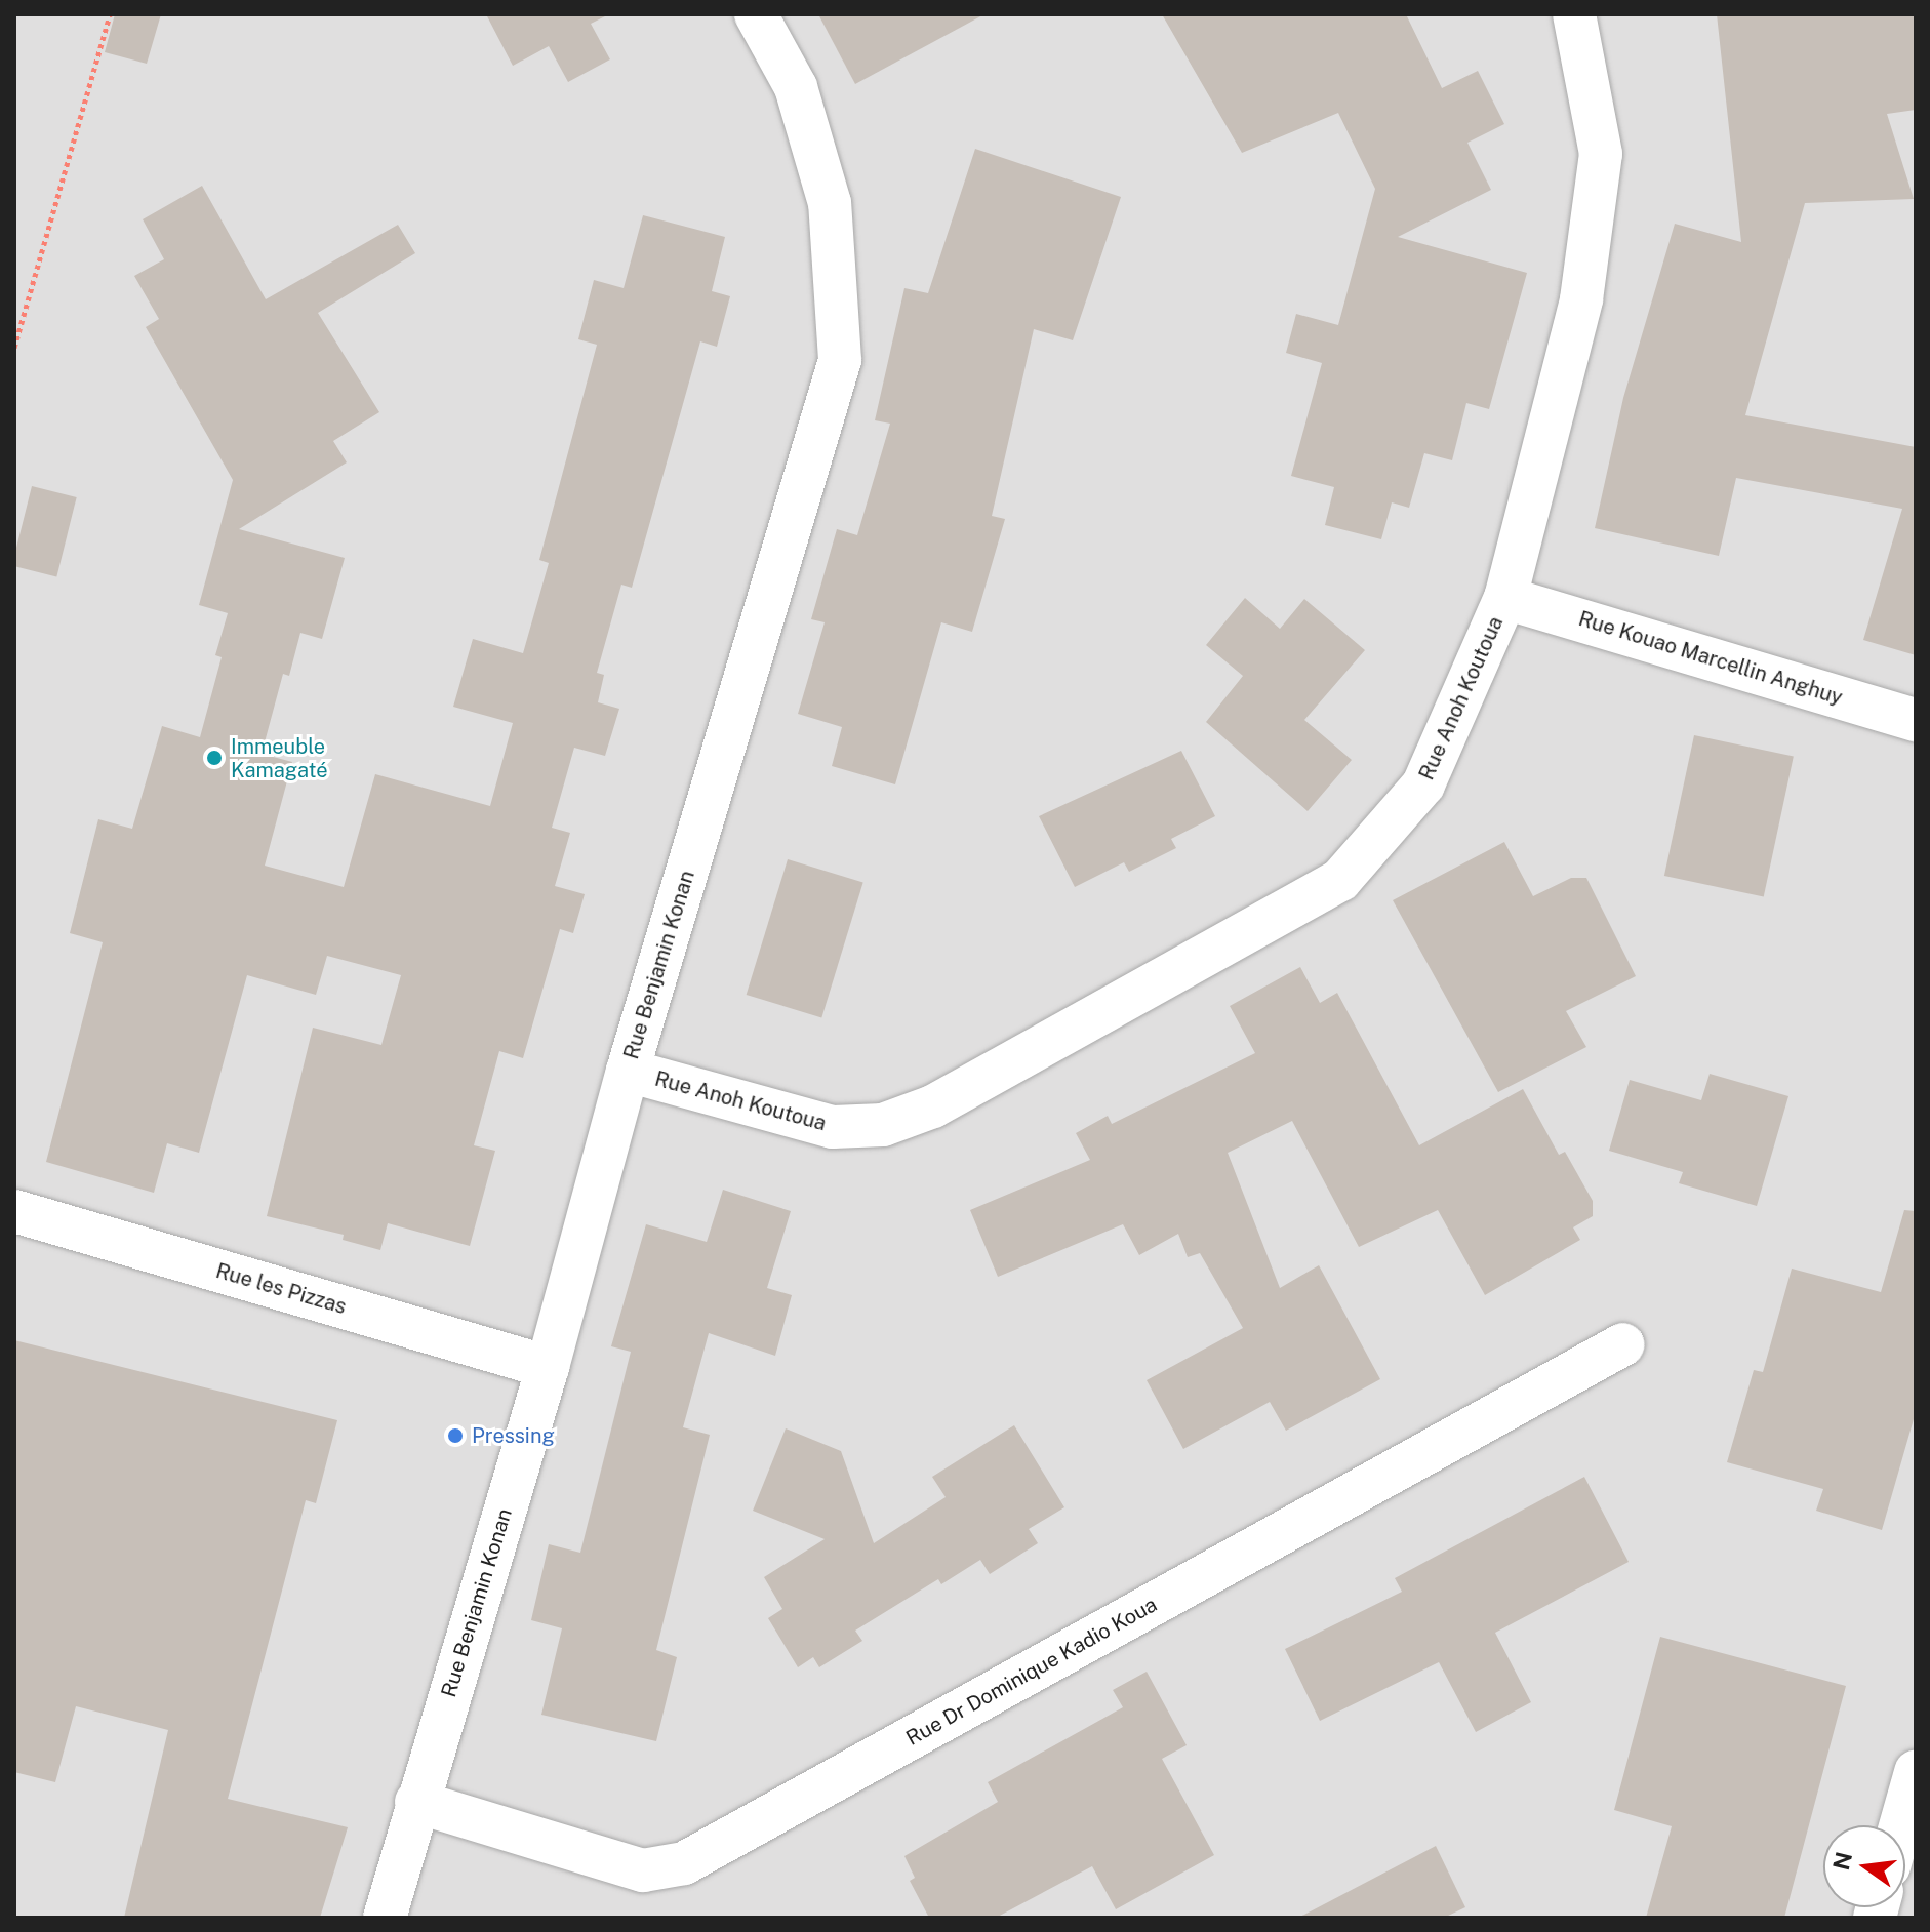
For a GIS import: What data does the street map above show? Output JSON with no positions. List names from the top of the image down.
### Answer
{
  "streets": {
    "street": [
      "Rue Kouao Marcellin Anghuy",
      "Rue Anoh Koutoua",
      "Rue Benjamin Konan",
      "Rue les Pizzas",
      "Rue Dr Dominique Kadio Koua"
    ]
  },
  "crossings": [
    ["Rue Kouao Marcellin Anghuy", "Rue Anoh Koutoua"],
    ["Rue Anoh Koutoua", "Rue Benjamin Konan"],
    ["Rue Benjamin Konan", "Rue les Pizzas"],
    ["Rue Benjamin Konan", "Rue Dr Dominique Kadio Koua"]
  ],
  "places": ["Immeuble Kamagaté", "Pressing"],
  "north": "left"
}
